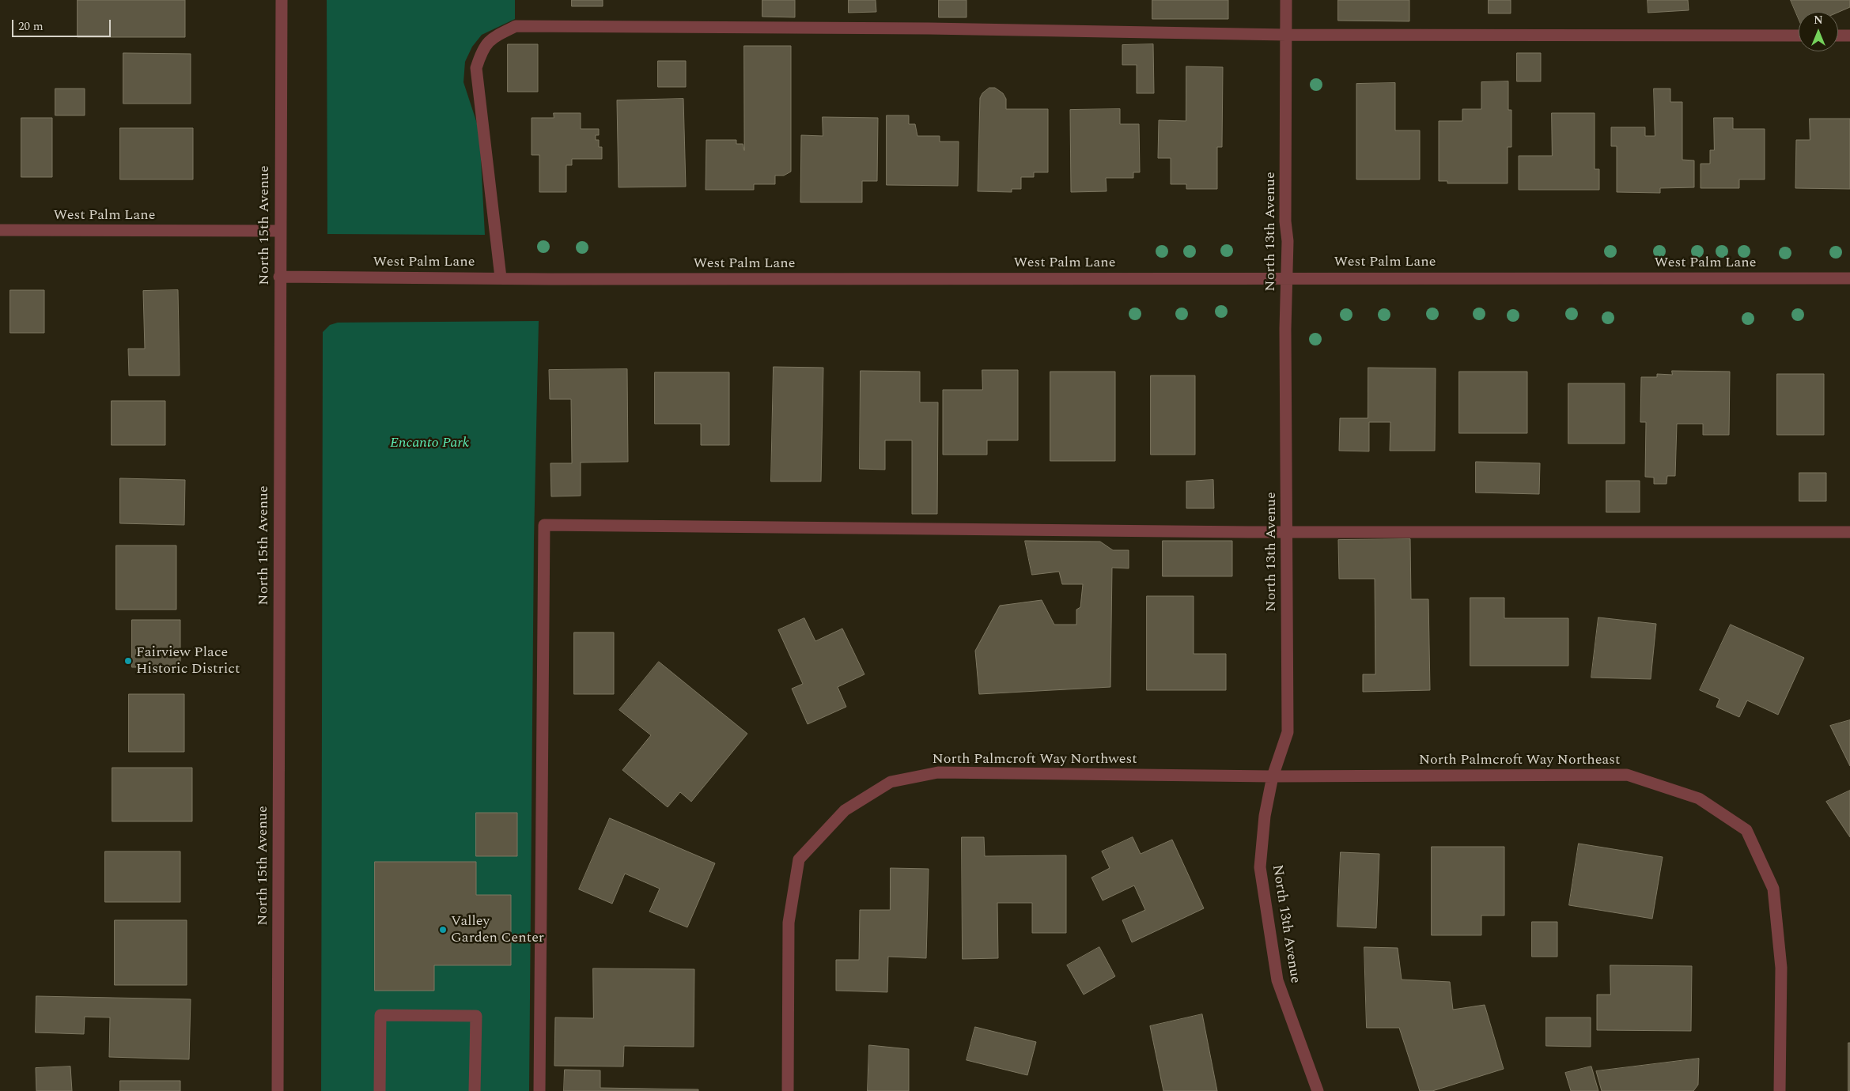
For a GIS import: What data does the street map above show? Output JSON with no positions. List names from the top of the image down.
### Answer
{
  "streets": {
    "street": [
      "West Palm Lane",
      "North 15th Avenue",
      "North 13th Avenue",
      "North Palmcroft Way Northwest",
      "North Palmcroft Way Northeast"
    ]
  },
  "crossings": [
    ["West Palm Lane", "North 15th Avenue"],
    ["West Palm Lane", "North 13th Avenue"],
    ["North 13th Avenue", "North Palmcroft Way Northwest"],
    ["North 13th Avenue", "North Palmcroft Way Northeast"],
    ["North Palmcroft Way Northwest", "North Palmcroft Way Northeast"]
  ],
  "parks": ["Encanto Park"],
  "places": ["Fairview Place Historic District", "Valley Garden Center"],
  "scale_bar": "20 m",
  "north": "top"
}
